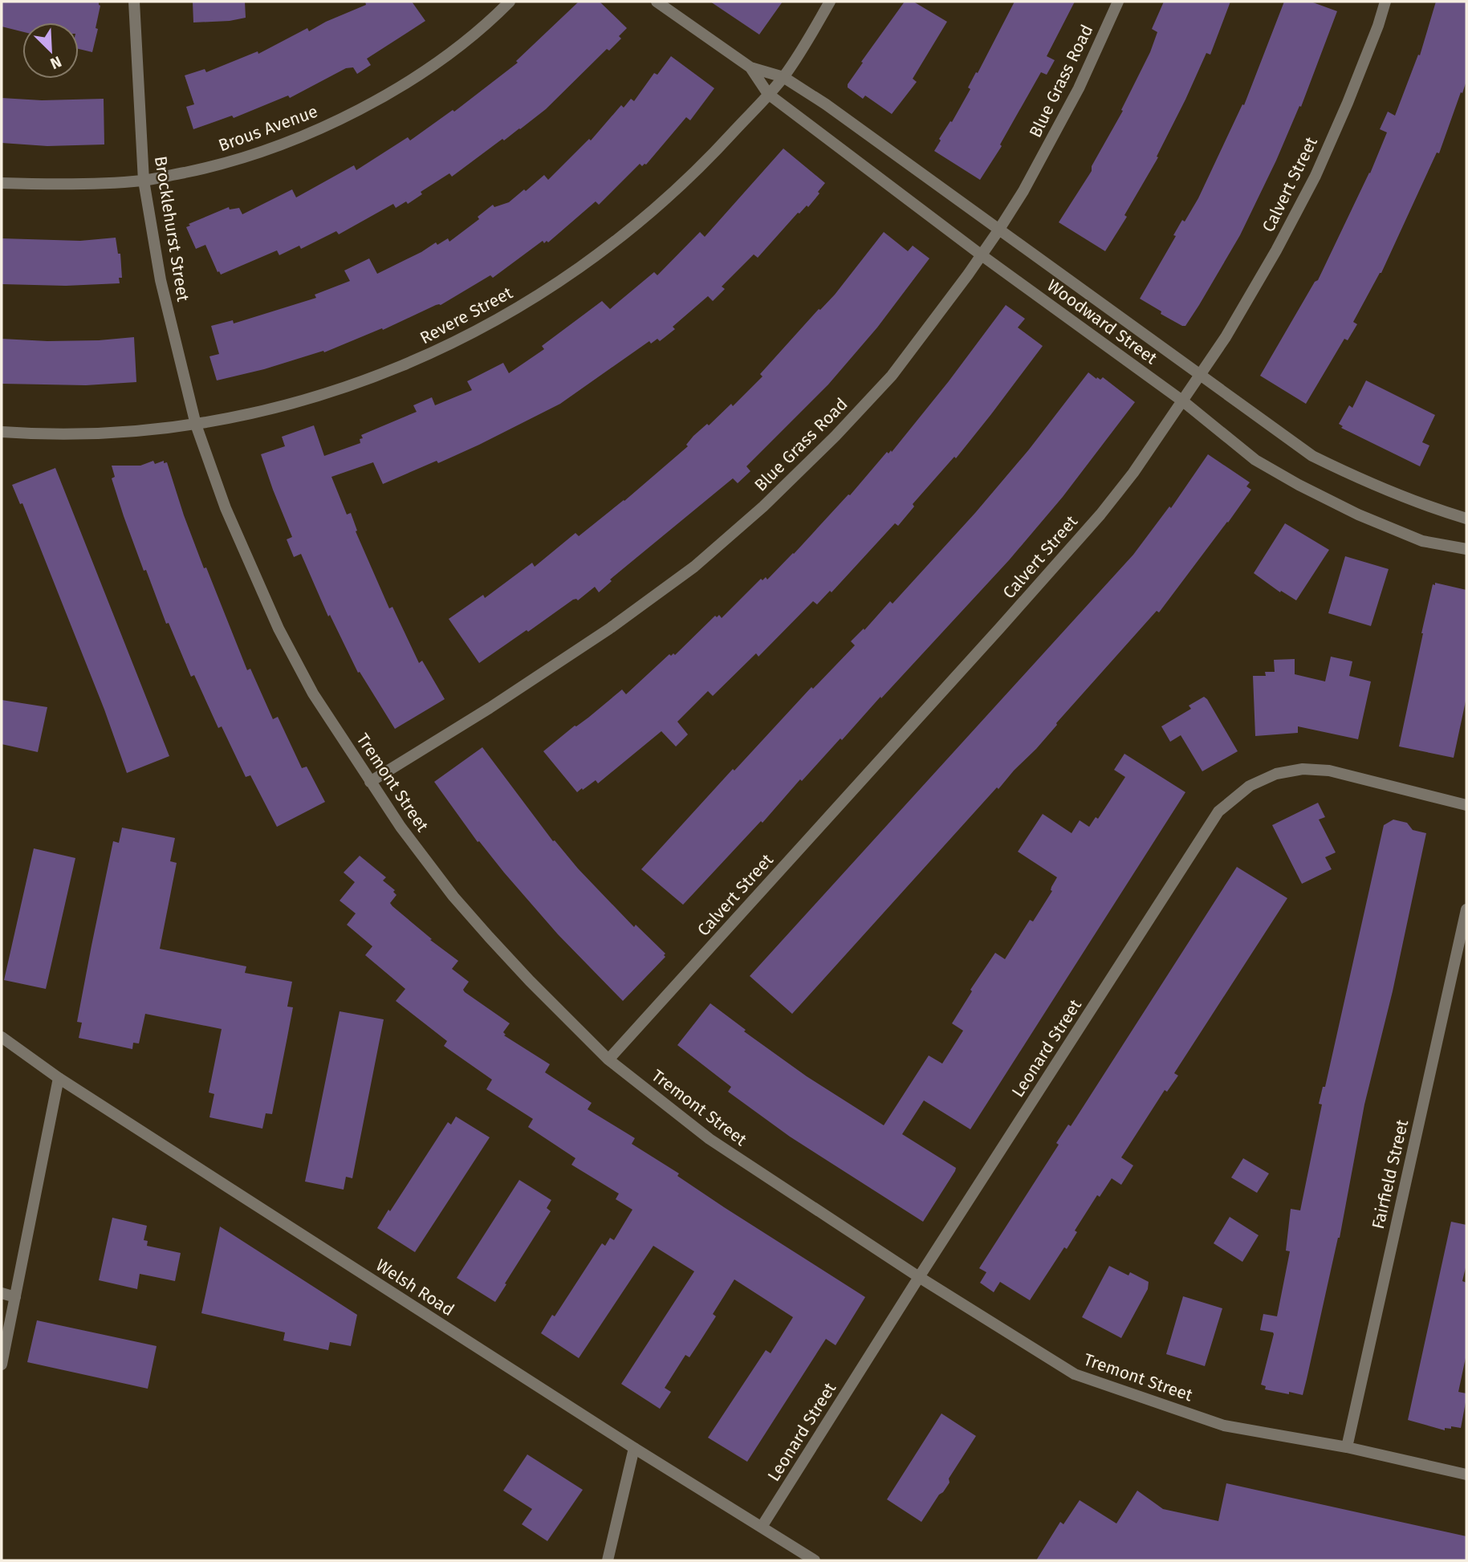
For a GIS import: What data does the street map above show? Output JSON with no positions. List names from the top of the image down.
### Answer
{
  "streets": {
    "street": [
      "Blue Grass Road",
      "Brous Avenue",
      "Calvert Street",
      "Brocklehurst Street",
      "Revere Street",
      "Woodward Street",
      "Tremont Street",
      "Leonard Street",
      "Fairfield Street",
      "Welsh Road"
    ]
  },
  "crossings": [
    ["Blue Grass Road", "Woodward Street"],
    ["Blue Grass Road", "Tremont Street"],
    ["Brous Avenue", "Brocklehurst Street"],
    ["Calvert Street", "Woodward Street"],
    ["Calvert Street", "Tremont Street"],
    ["Brocklehurst Street", "Revere Street"],
    ["Brocklehurst Street", "Tremont Street"],
    ["Revere Street", "Woodward Street"],
    ["Revere Street", "Tremont Street"],
    ["Tremont Street", "Leonard Street"],
    ["Tremont Street", "Fairfield Street"],
    ["Leonard Street", "Welsh Road"]
  ],
  "north": "bottom right"
}
